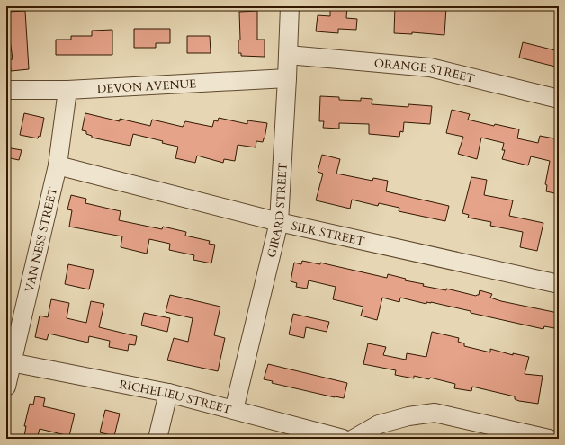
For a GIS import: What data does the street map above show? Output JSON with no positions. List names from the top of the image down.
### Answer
{
  "streets": {
    "street": [
      "ORANGE STREET",
      "DEVON AVENUE",
      "GIRARD STREET",
      "SILK STREET",
      "VAN NESS STREET",
      "RICHELIEU STREET"
    ]
  },
  "crossings": [
    ["ORANGE STREET", "GIRARD STREET"],
    ["DEVON AVENUE", "GIRARD STREET"],
    ["DEVON AVENUE", "VAN NESS STREET"],
    ["GIRARD STREET", "SILK STREET"],
    ["GIRARD STREET", "RICHELIEU STREET"],
    ["SILK STREET", "VAN NESS STREET"],
    ["VAN NESS STREET", "RICHELIEU STREET"]
  ]
}
